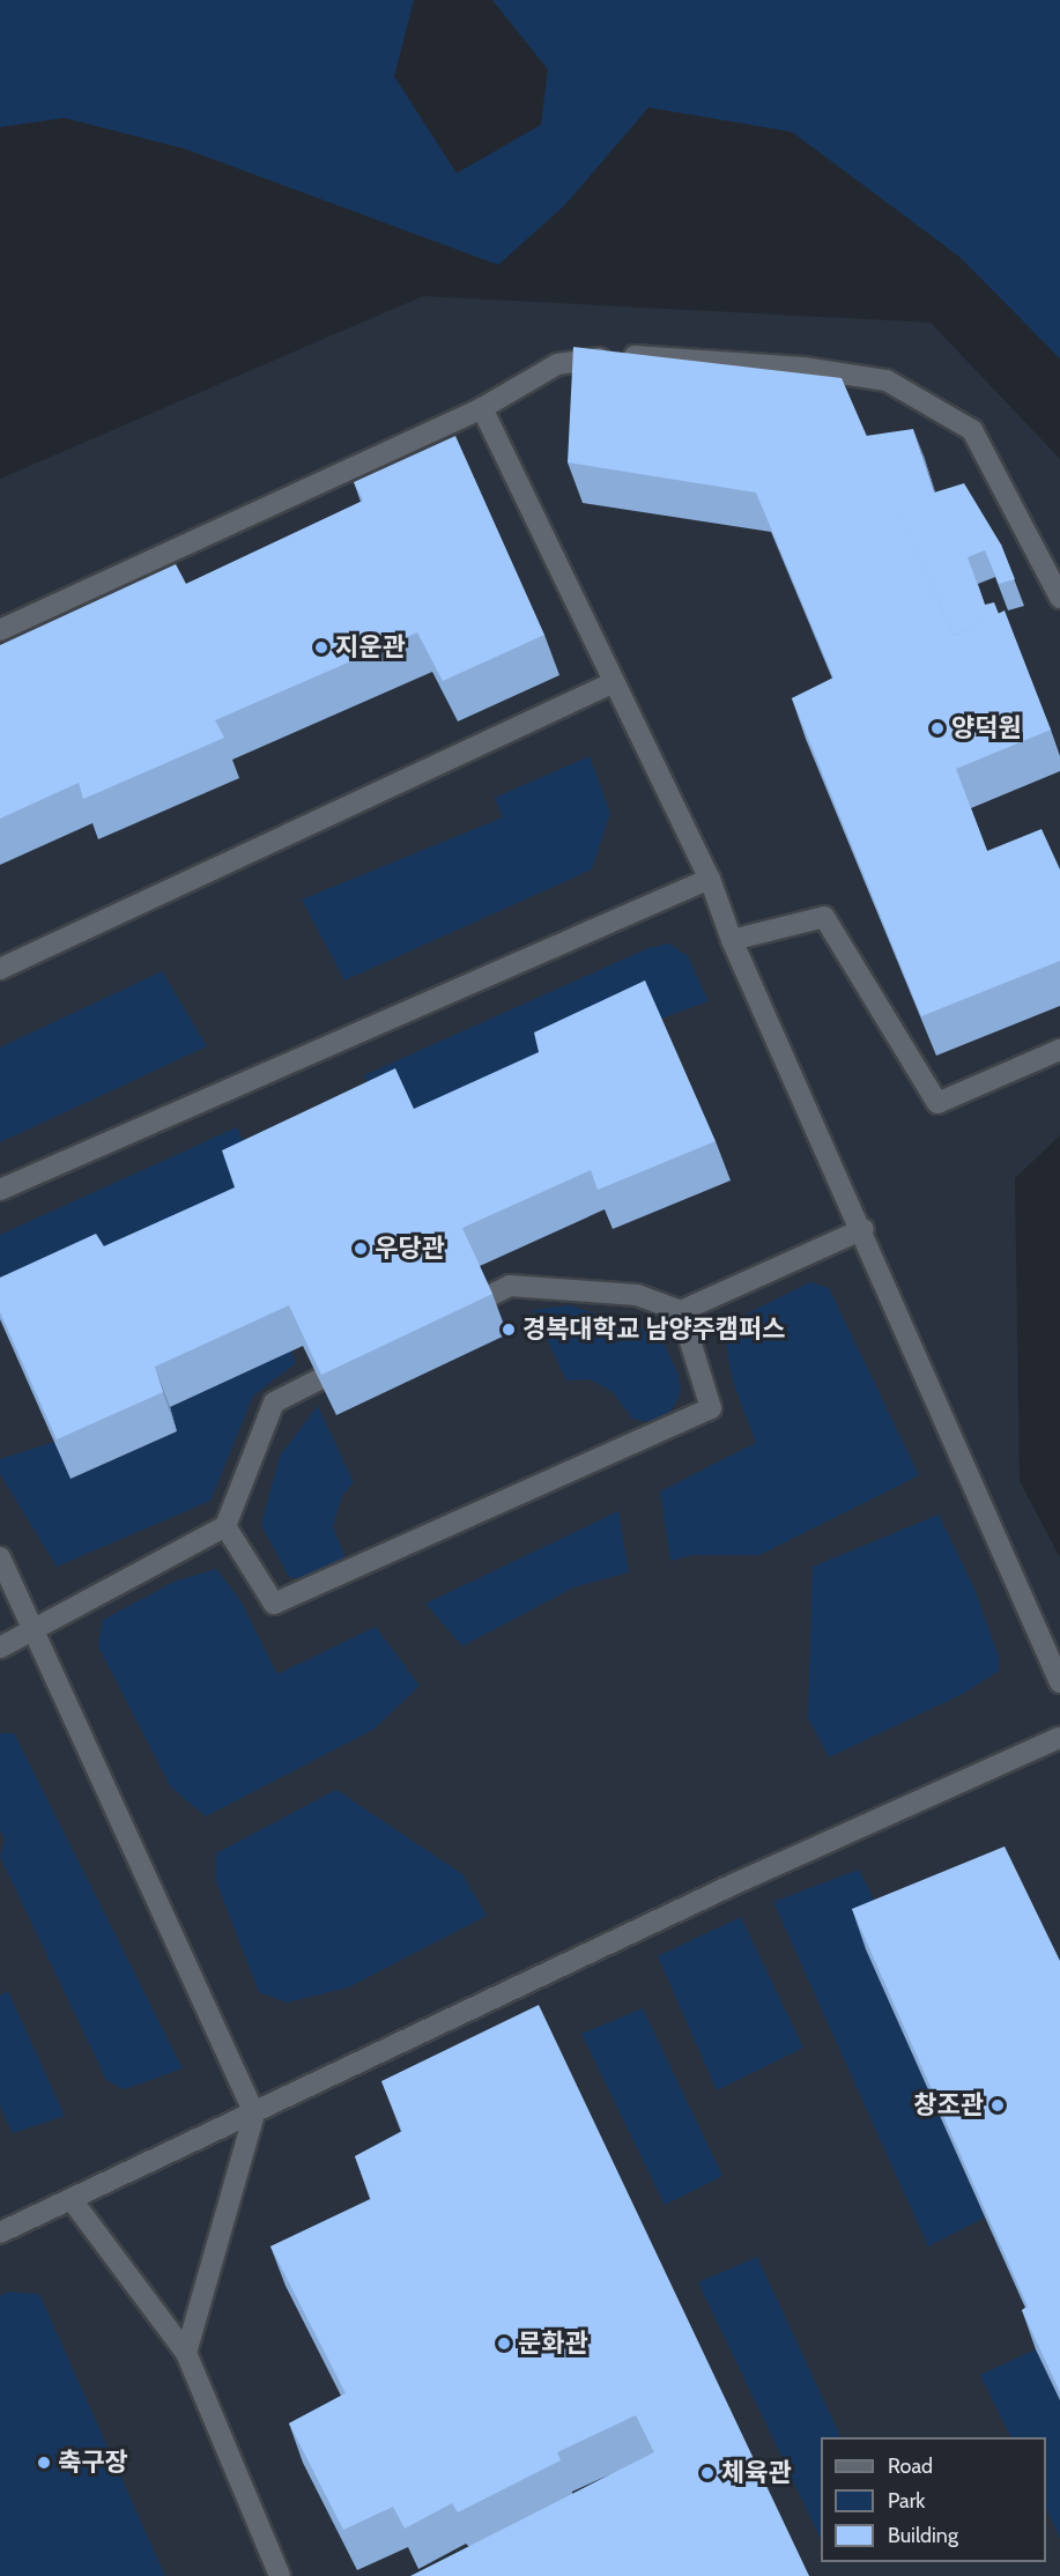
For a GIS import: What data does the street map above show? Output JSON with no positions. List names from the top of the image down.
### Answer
{
  "places": [
    "지운관",
    "양덕원",
    "우당관",
    "경복대학교 남양주캠퍼스",
    "창조관",
    "문화관",
    "축구장",
    "체육관"
  ],
  "legend": ["Road", "Park", "Building"]
}
